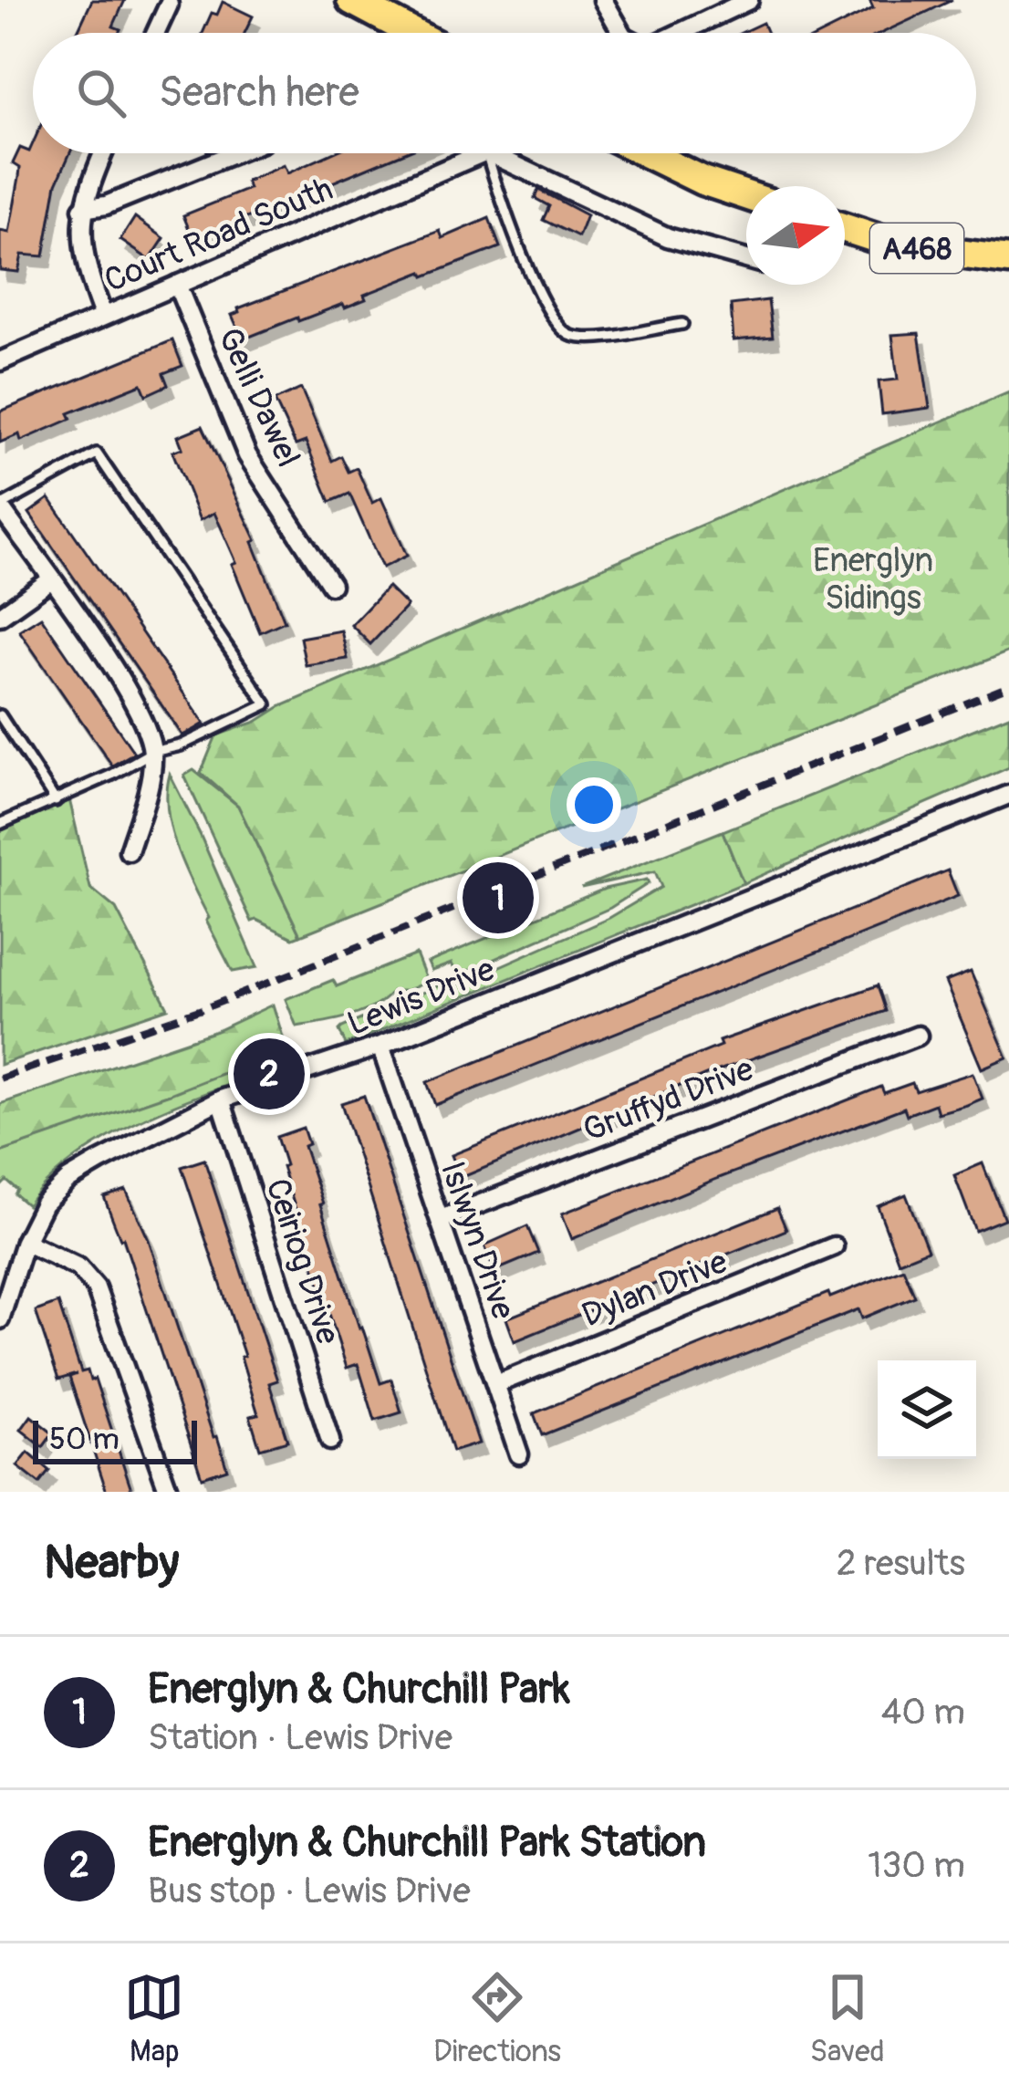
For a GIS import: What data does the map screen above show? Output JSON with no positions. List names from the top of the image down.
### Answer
{
  "streets": {
    "main road": ["A468"],
    "street": [
      "Court Road South",
      "Gelli Dawel",
      "Lewis Drive",
      "Gruffyd Drive",
      "Islwyn Drive",
      "Ceiriog Drive",
      "Dylan Drive"
    ]
  },
  "crossings": [
    ["Court Road South", "Gelli Dawel"],
    ["Lewis Drive", "Islwyn Drive"],
    ["Lewis Drive", "Ceiriog Drive"],
    ["Gruffyd Drive", "Islwyn Drive"],
    ["Islwyn Drive", "Dylan Drive"]
  ],
  "parks": ["Energlyn Sidings"],
  "scale_bar": "50 m",
  "north": "right",
  "page": {
    "search": "Search here",
    "pins": ["1", "2"],
    "scale": "50 m",
    "heading": ["Nearby", "2 results"],
    "list": [
      {
        "mark": "1",
        "name": "Energlyn & Churchill Park",
        "note": "Station · Lewis Drive",
        "value": "40 m"
      },
      {
        "mark": "2",
        "name": "Energlyn & Churchill Park Station",
        "note": "Bus stop · Lewis Drive",
        "value": "130 m"
      }
    ],
    "nav": ["Map", "Directions", "Saved"]
  }
}
